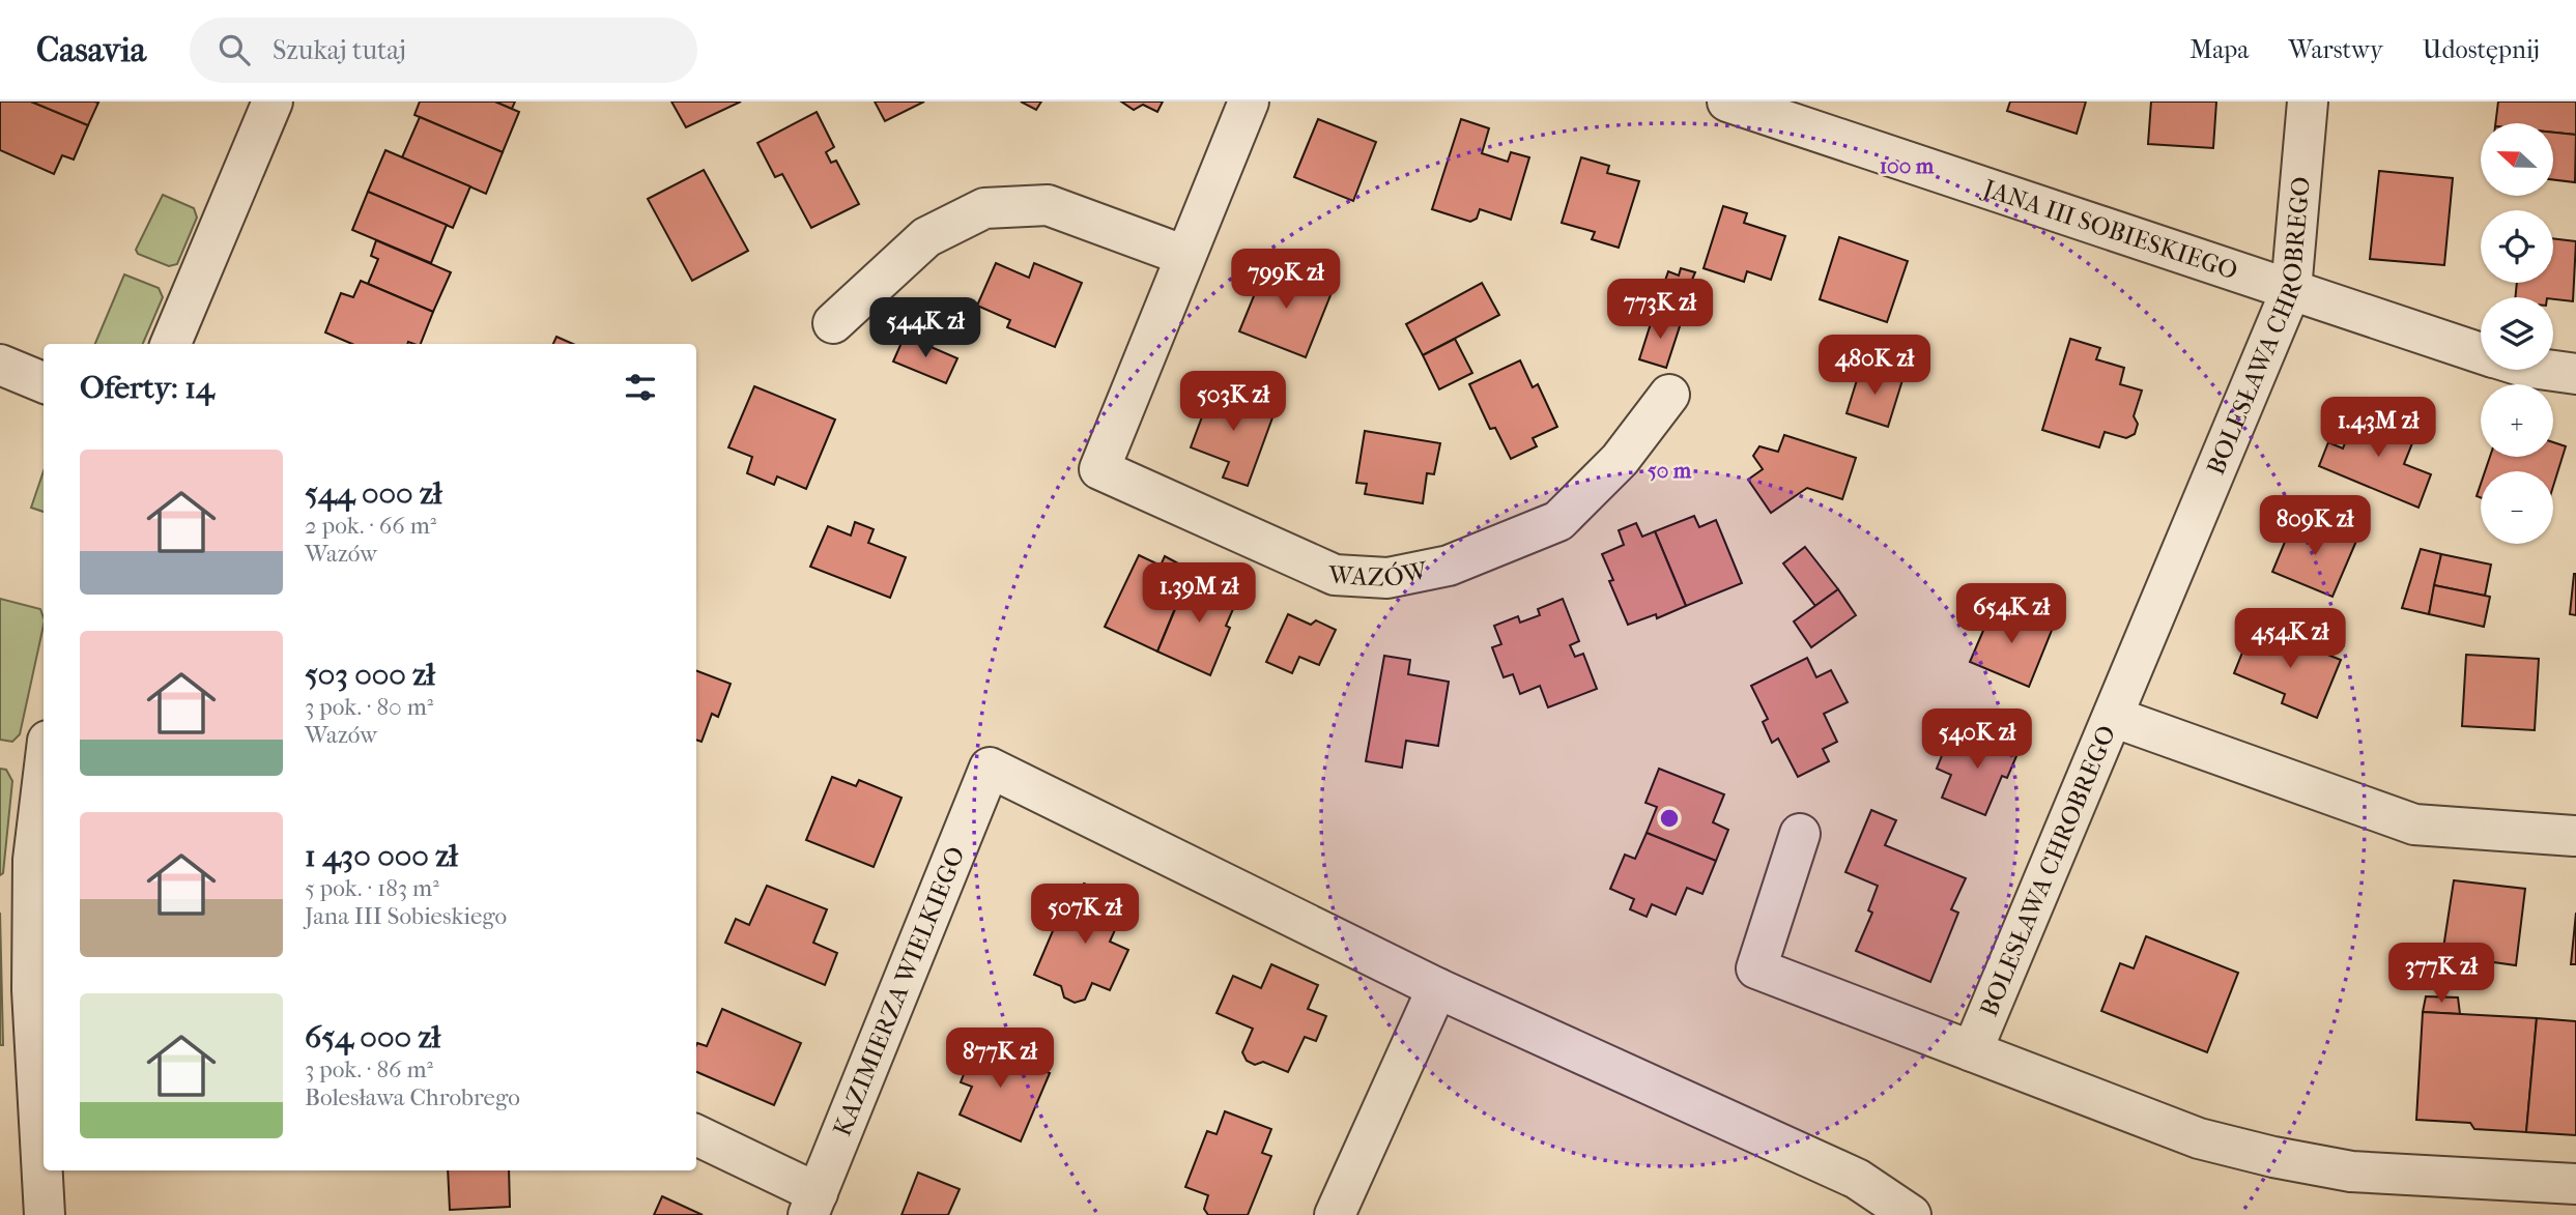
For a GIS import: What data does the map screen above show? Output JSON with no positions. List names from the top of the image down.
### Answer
{
  "streets": {
    "street": [
      "JANA III SOBIESKIEGO",
      "BOLESŁAWA CHROBREGO",
      "WAZÓW",
      "KAZIMIERZA WIELKIEGO"
    ]
  },
  "crossings": [
    ["JANA III SOBIESKIEGO", "BOLESŁAWA CHROBREGO"]
  ],
  "north": "left",
  "page": {
    "header": "Casavia",
    "search": "Szukaj tutaj",
    "nav": ["Mapa", "Warstwy", "Udostępnij"],
    "map_buttons": ["+", "−"],
    "price": [
      "799K zł",
      "773K zł",
      "544K zł",
      "480K zł",
      "503K zł",
      "1.43M zł",
      "809K zł",
      "1.39M zł",
      "654K zł",
      "454K zł",
      "540K zł",
      "507K zł",
      "377K zł",
      "877K zł"
    ],
    "heading": "Oferty: 14",
    "list": [
      {
        "name": "544 000 zł",
        "note": "2 pok. · 66 m² · Wazów"
      },
      {
        "name": "503 000 zł",
        "note": "3 pok. · 80 m² · Wazów"
      },
      {
        "name": "1 430 000 zł",
        "note": "5 pok. · 183 m² · Jana III Sobieskiego"
      },
      {
        "name": "654 000 zł",
        "note": "3 pok. · 86 m² · Bolesława Chrobrego"
      }
    ]
  },
  "rings": ["100 m", "50 m"]
}
